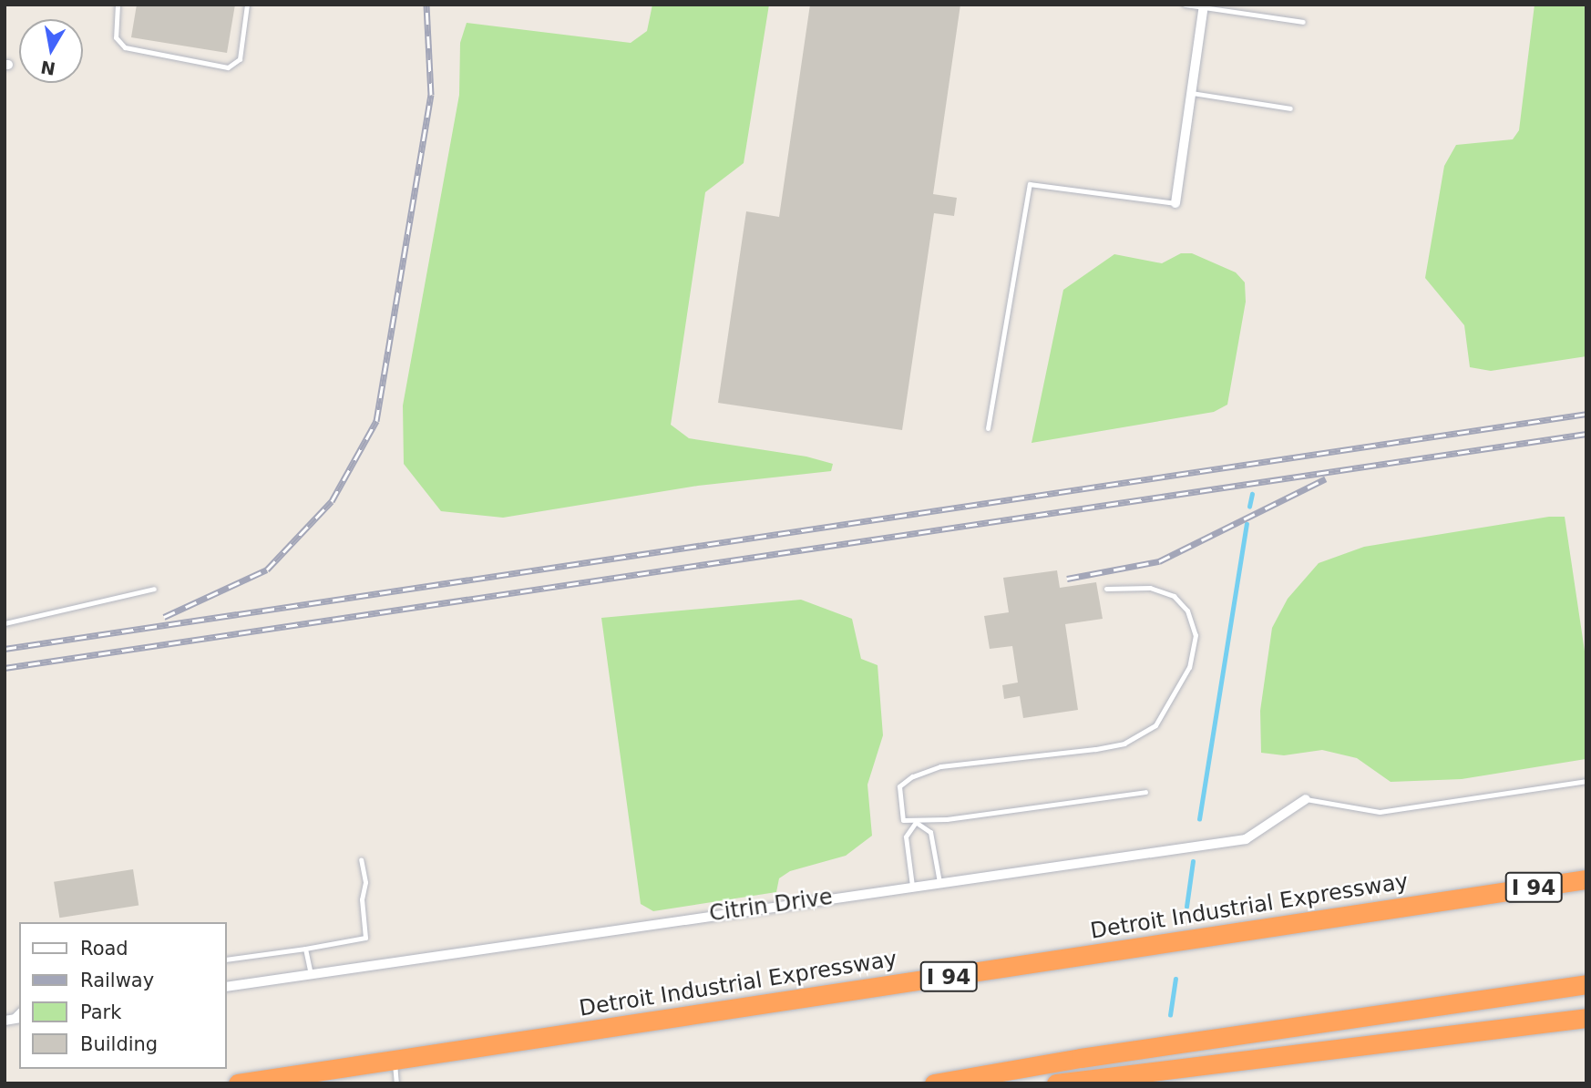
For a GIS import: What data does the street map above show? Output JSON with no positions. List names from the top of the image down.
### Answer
{
  "streets": {
    "highway": ["I 94", "Detroit Industrial Expressway"],
    "street": ["Citrin Drive"]
  },
  "legend": [
    "Road",
    "Railway",
    "Park",
    "Building"
  ],
  "north": "bottom"
}
